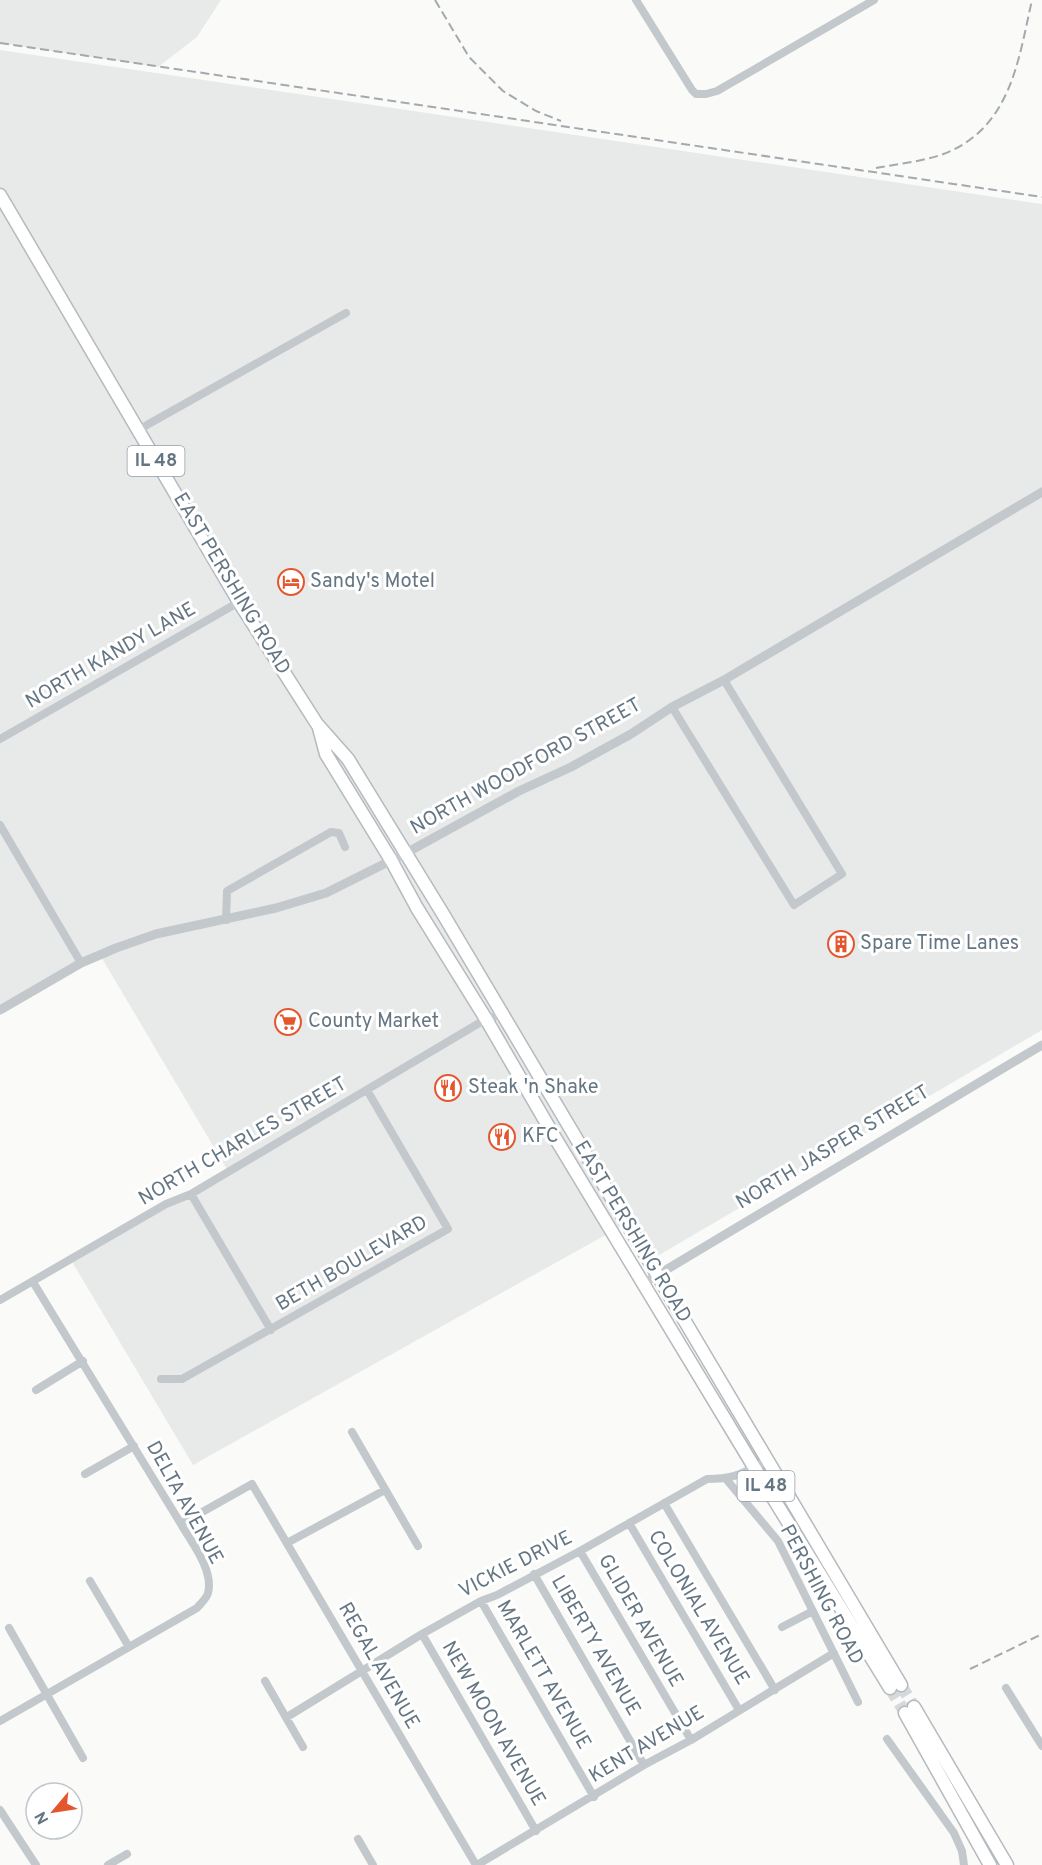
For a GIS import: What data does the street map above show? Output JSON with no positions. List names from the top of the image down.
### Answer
{
  "streets": {
    "main road": ["IL 48", "EAST PERSHING ROAD"],
    "street": [
      "NORTH KANDY LANE",
      "NORTH WOODFORD STREET",
      "NORTH CHARLES STREET",
      "NORTH JASPER STREET",
      "BETH BOULEVARD",
      "DELTA AVENUE",
      "VICKIE DRIVE",
      "PERSHING ROAD",
      "COLONIAL AVENUE",
      "GLIDER AVENUE",
      "LIBERTY AVENUE",
      "REGAL AVENUE",
      "MARLETT AVENUE",
      "NEW MOON AVENUE",
      "KENT AVENUE"
    ]
  },
  "crossings": [
    ["EAST PERSHING ROAD", "NORTH KANDY LANE"],
    ["EAST PERSHING ROAD", "NORTH WOODFORD STREET"],
    ["EAST PERSHING ROAD", "NORTH CHARLES STREET"],
    ["EAST PERSHING ROAD", "NORTH JASPER STREET"],
    ["EAST PERSHING ROAD", "VICKIE DRIVE"],
    ["NORTH CHARLES STREET", "BETH BOULEVARD"],
    ["NORTH CHARLES STREET", "DELTA AVENUE"],
    ["DELTA AVENUE", "REGAL AVENUE"],
    ["VICKIE DRIVE", "PERSHING ROAD"],
    ["VICKIE DRIVE", "COLONIAL AVENUE"],
    ["VICKIE DRIVE", "GLIDER AVENUE"],
    ["VICKIE DRIVE", "LIBERTY AVENUE"],
    ["VICKIE DRIVE", "REGAL AVENUE"],
    ["VICKIE DRIVE", "MARLETT AVENUE"],
    ["VICKIE DRIVE", "NEW MOON AVENUE"],
    ["PERSHING ROAD", "KENT AVENUE"],
    ["COLONIAL AVENUE", "KENT AVENUE"],
    ["GLIDER AVENUE", "KENT AVENUE"],
    ["LIBERTY AVENUE", "KENT AVENUE"],
    ["REGAL AVENUE", "KENT AVENUE"],
    ["MARLETT AVENUE", "KENT AVENUE"],
    ["NEW MOON AVENUE", "KENT AVENUE"]
  ],
  "places": {
    "hotel": ["Sandy's Motel"],
    "building": ["Spare Time Lanes"],
    "supermarket": ["County Market"],
    "restaurant": ["Steak 'n Shake", "KFC"]
  },
  "north": "bottom left"
}
